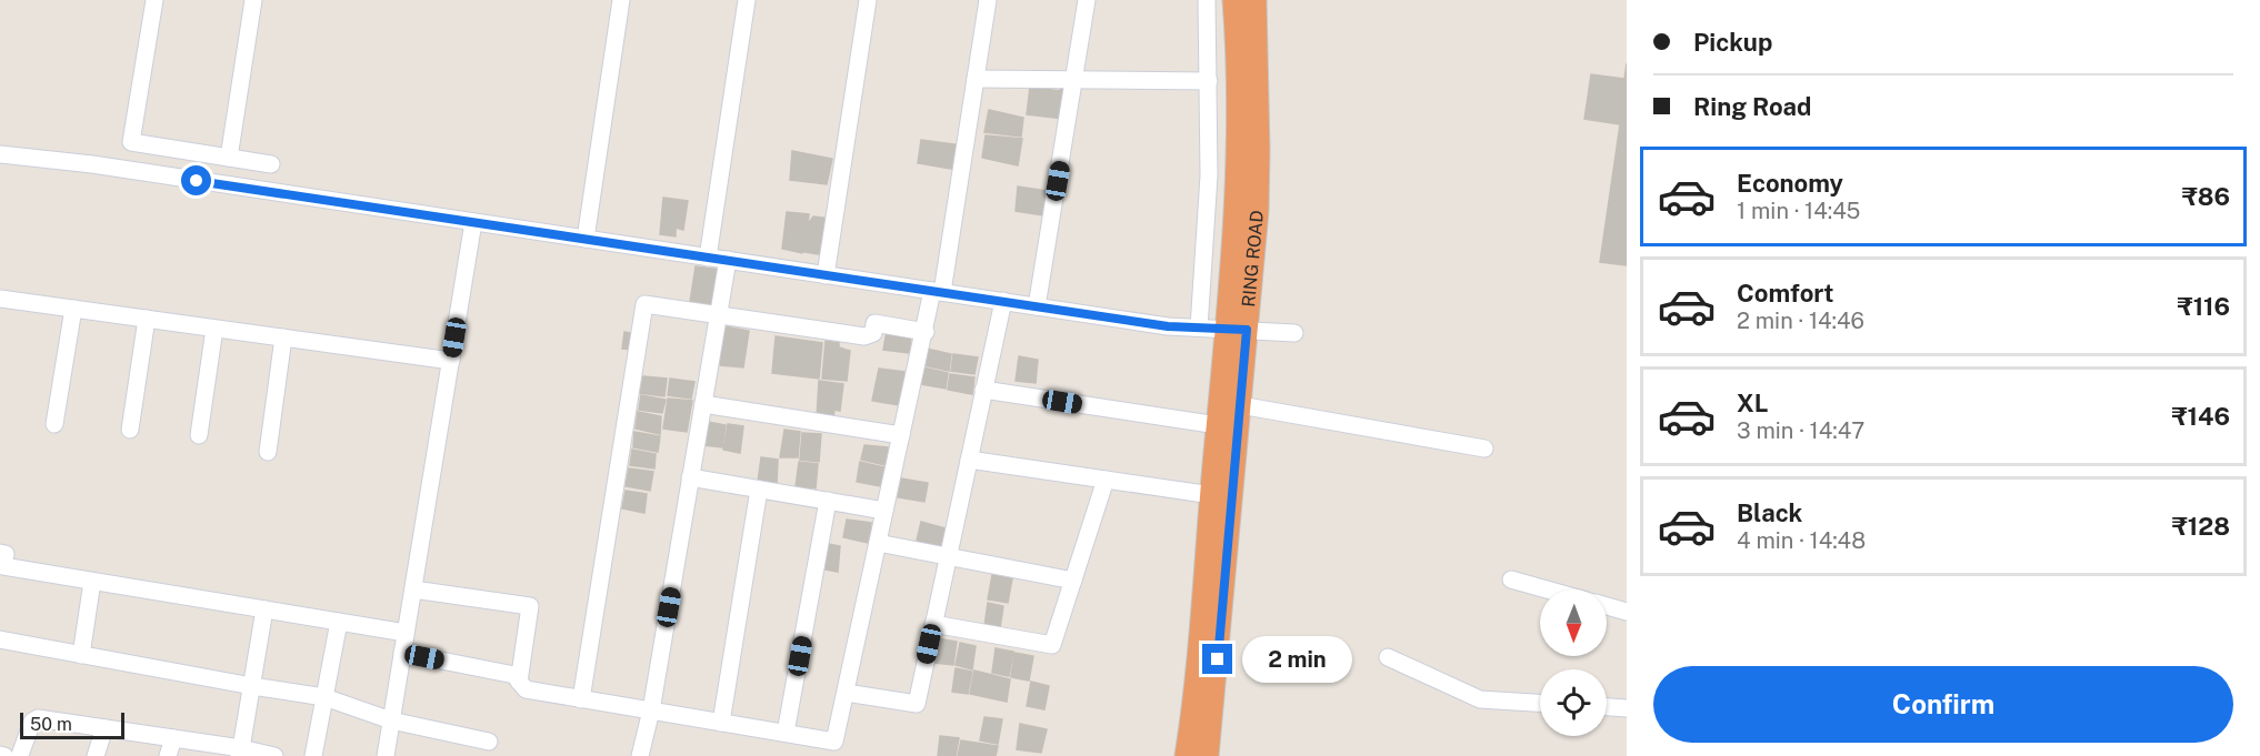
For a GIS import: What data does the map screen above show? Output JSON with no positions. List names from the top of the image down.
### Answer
{
  "streets": {
    "highway": ["RING ROAD"]
  },
  "scale_bar": "50 m",
  "north": "bottom",
  "page": {
    "banner": ["Pickup", "Ring Road"],
    "list": [
      {
        "name": "Economy",
        "note": "1 min · 14:45",
        "value": "₹86"
      },
      {
        "name": "Comfort",
        "note": "2 min · 14:46",
        "value": "₹116"
      },
      {
        "name": "XL",
        "note": "3 min · 14:47",
        "value": "₹146"
      },
      {
        "name": "Black",
        "note": "4 min · 14:48",
        "value": "₹128"
      }
    ],
    "bubble": "2 min",
    "buttons": "Confirm",
    "scale": "50 m"
  }
}
